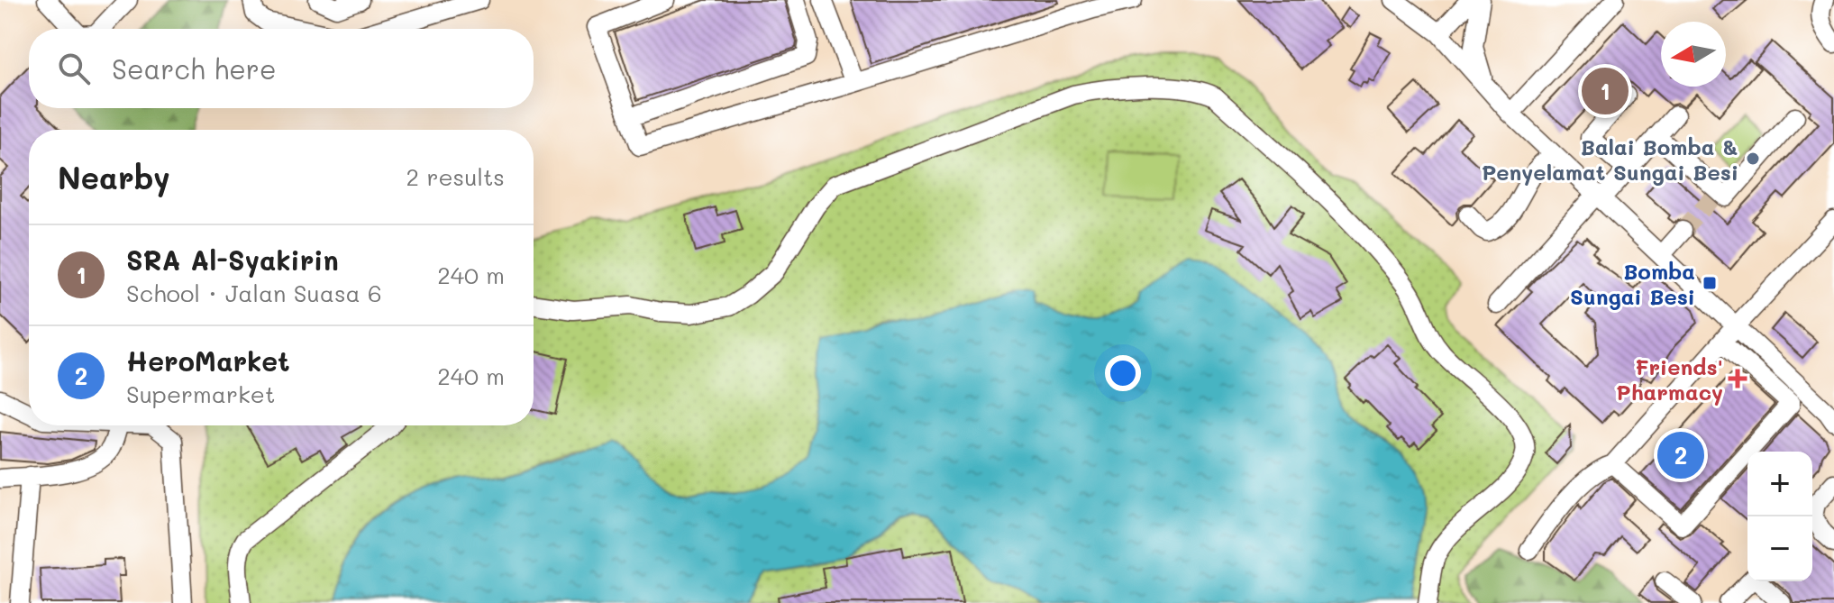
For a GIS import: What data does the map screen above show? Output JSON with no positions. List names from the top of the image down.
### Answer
{
  "places": {
    "other": ["Balai Bomba & Penyelamat Sungai Besi"],
    "transit": ["Bomba Sungai Besi"],
    "health": ["Friends' Pharmacy"]
  },
  "north": "left",
  "page": {
    "search": "Search here",
    "pins": ["1", "2"],
    "heading": ["Nearby", "2 results"],
    "list": [
      {
        "mark": "1",
        "name": "SRA Al-Syakirin",
        "note": "School · Jalan Suasa 6",
        "value": "240 m"
      },
      {
        "mark": "2",
        "name": "HeroMarket",
        "note": "Supermarket",
        "value": "240 m"
      }
    ],
    "map_buttons": ["+", "−"]
  }
}
